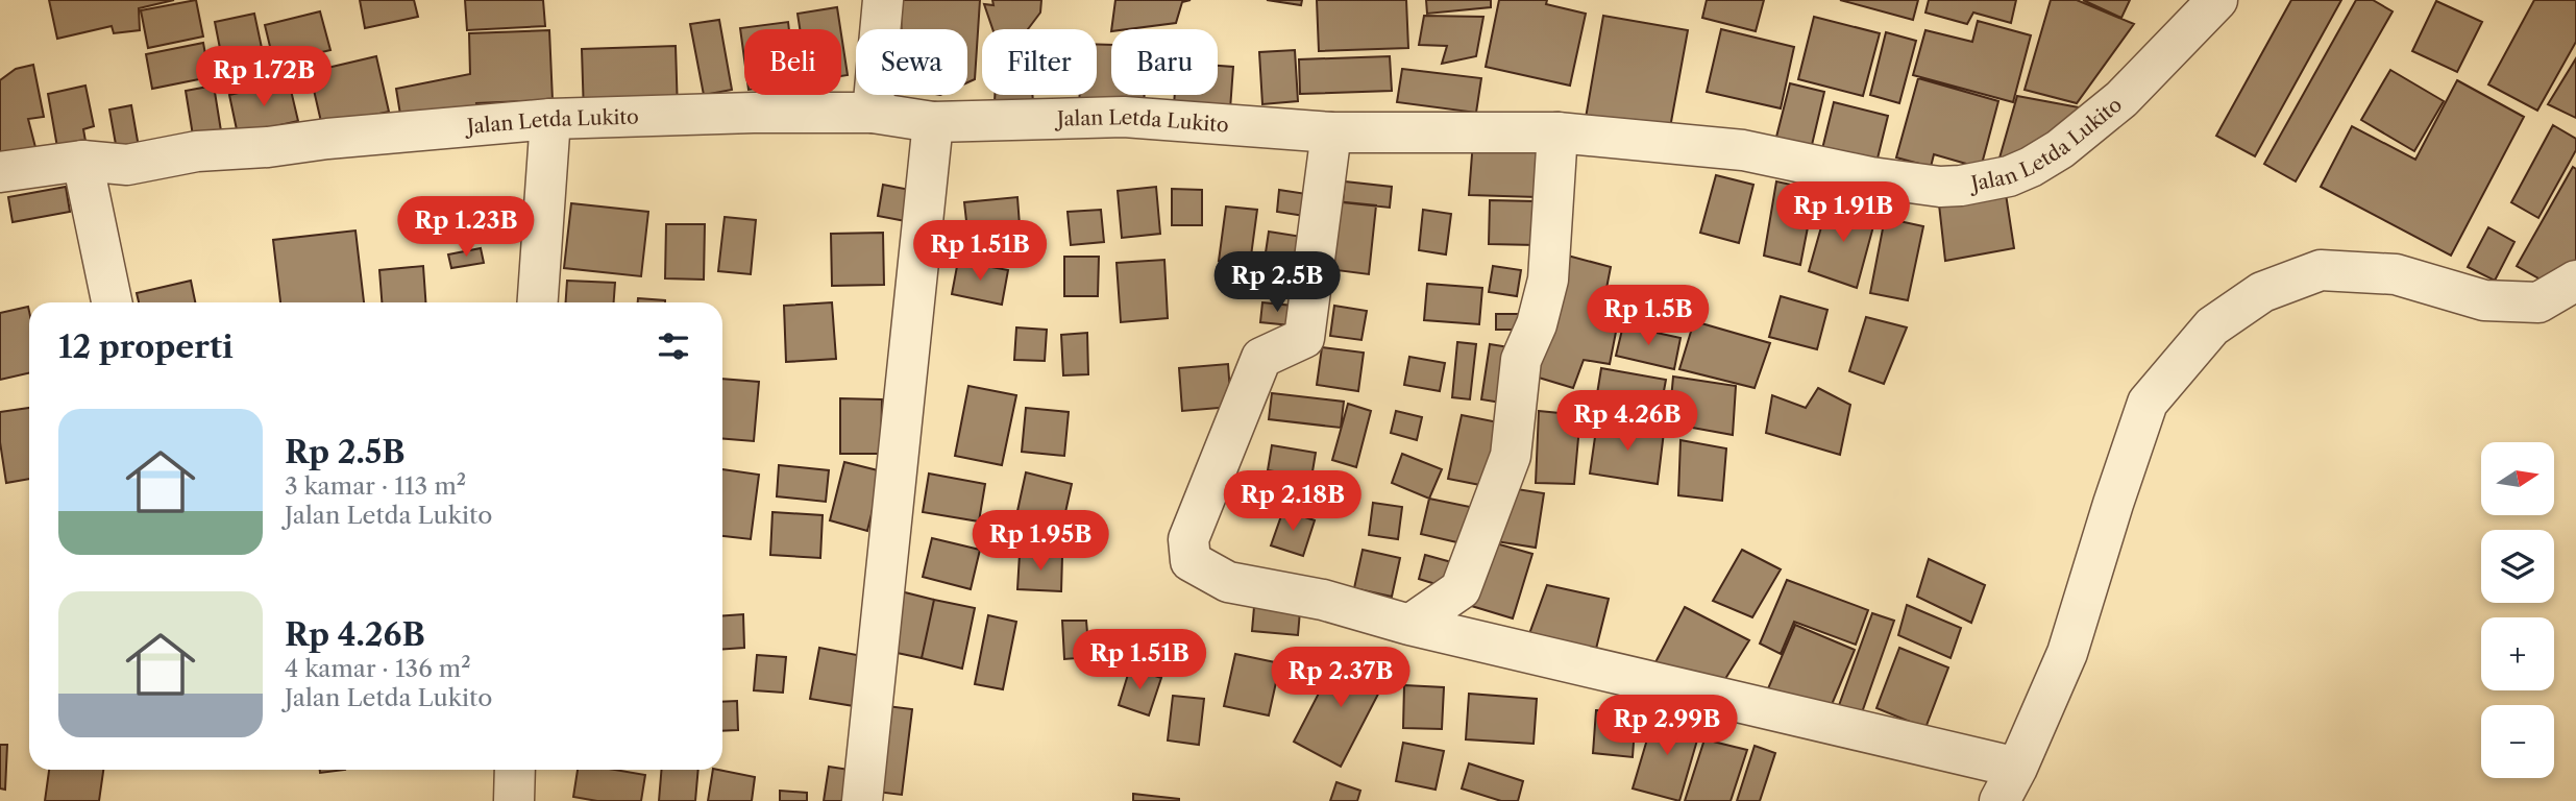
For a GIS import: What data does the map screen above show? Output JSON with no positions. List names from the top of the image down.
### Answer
{
  "streets": {
    "street": ["Jalan Letda Lukito"]
  },
  "north": "right",
  "page": {
    "chip": [
      "Beli",
      "Sewa",
      "Filter",
      "Baru"
    ],
    "price": [
      "Rp 1.72B",
      "Rp 1.91B",
      "Rp 1.23B",
      "Rp 1.51B",
      "Rp 2.5B",
      "Rp 1.5B",
      "Rp 4.26B",
      "Rp 2.18B",
      "Rp 1.95B",
      "Rp 1.51B",
      "Rp 2.37B",
      "Rp 2.99B"
    ],
    "heading": "12 properti",
    "list": [
      {
        "name": "Rp 2.5B",
        "note": "3 kamar · 113 m² · Jalan Letda Lukito"
      },
      {
        "name": "Rp 4.26B",
        "note": "4 kamar · 136 m² · Jalan Letda Lukito"
      }
    ],
    "map_buttons": ["+", "−"]
  }
}
